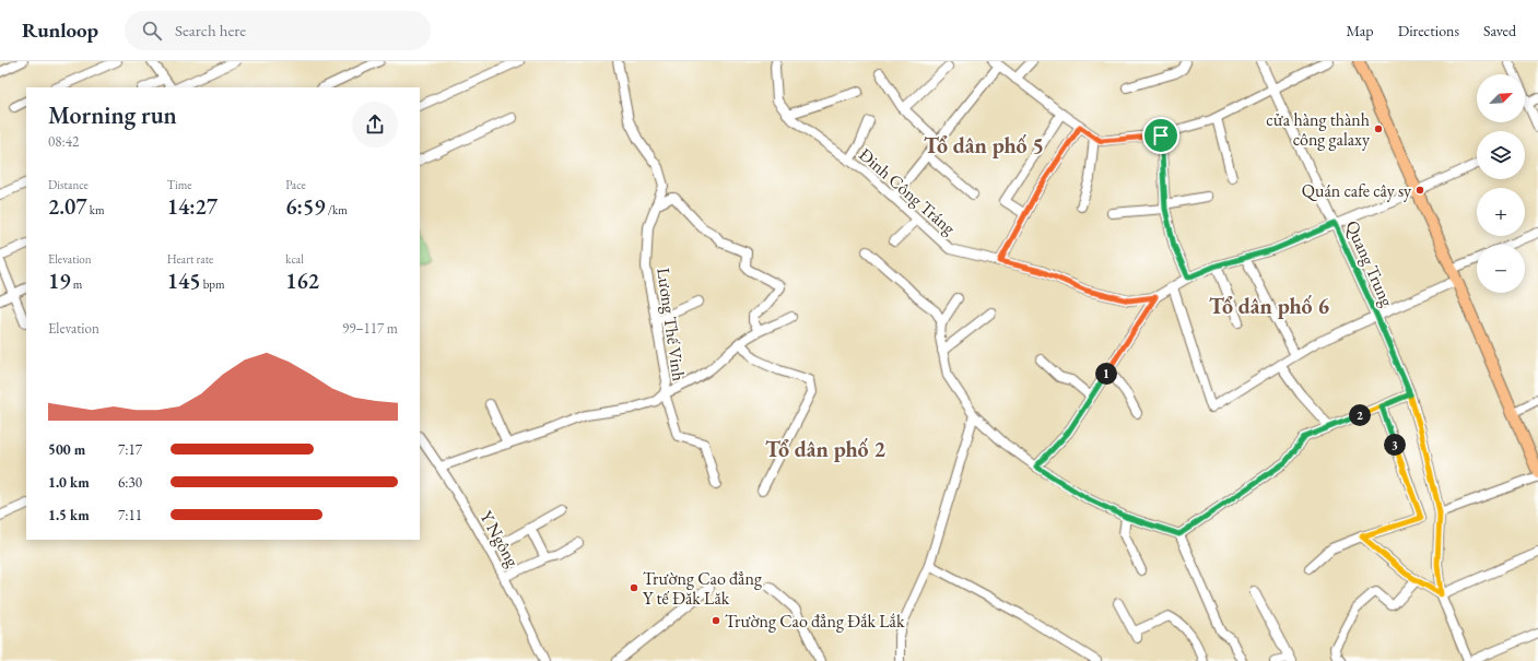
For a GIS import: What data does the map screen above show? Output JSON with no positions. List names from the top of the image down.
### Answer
{
  "streets": {
    "street": [
      "Đinh Công Tráng",
      "Quang Trung",
      "Lương Thế Vinh",
      "Y Ngông"
    ]
  },
  "crossings": [
    ["Đinh Công Tráng", "Quang Trung"],
    ["Lương Thế Vinh", "Y Ngông"]
  ],
  "districts": ["Tổ dân phố 5", "Tổ dân phố 6", "Tổ dân phố 2"],
  "places": [
    "cửa hàng thành công galaxy",
    "Quán cafe cây sy",
    "Trường Cao đẳng Y tế Đăk Lăk",
    "Trường Cao đẳng Đắk Lắk"
  ],
  "north": "top right",
  "page": {
    "header": "Runloop",
    "search": "Search here",
    "nav": ["Map", "Directions", "Saved"],
    "map_buttons": ["+", "−"],
    "heading": ["Morning run", "08:42"],
    "stats": [
      ["Distance", "2.07 km"],
      ["Time", "14:27"],
      ["Pace", "6:59 /km"],
      ["Elevation", "19 m"],
      ["Heart rate", "145 bpm"],
      ["kcal", "162"]
    ],
    "chart": ["Elevation", "99–117 m"],
    "pins": ["1", "2", "3"],
    "list": [
      {
        "name": "500 m",
        "note": "7:17"
      },
      {
        "name": "1.0 km",
        "note": "6:30"
      },
      {
        "name": "1.5 km",
        "note": "7:11"
      }
    ]
  }
}
